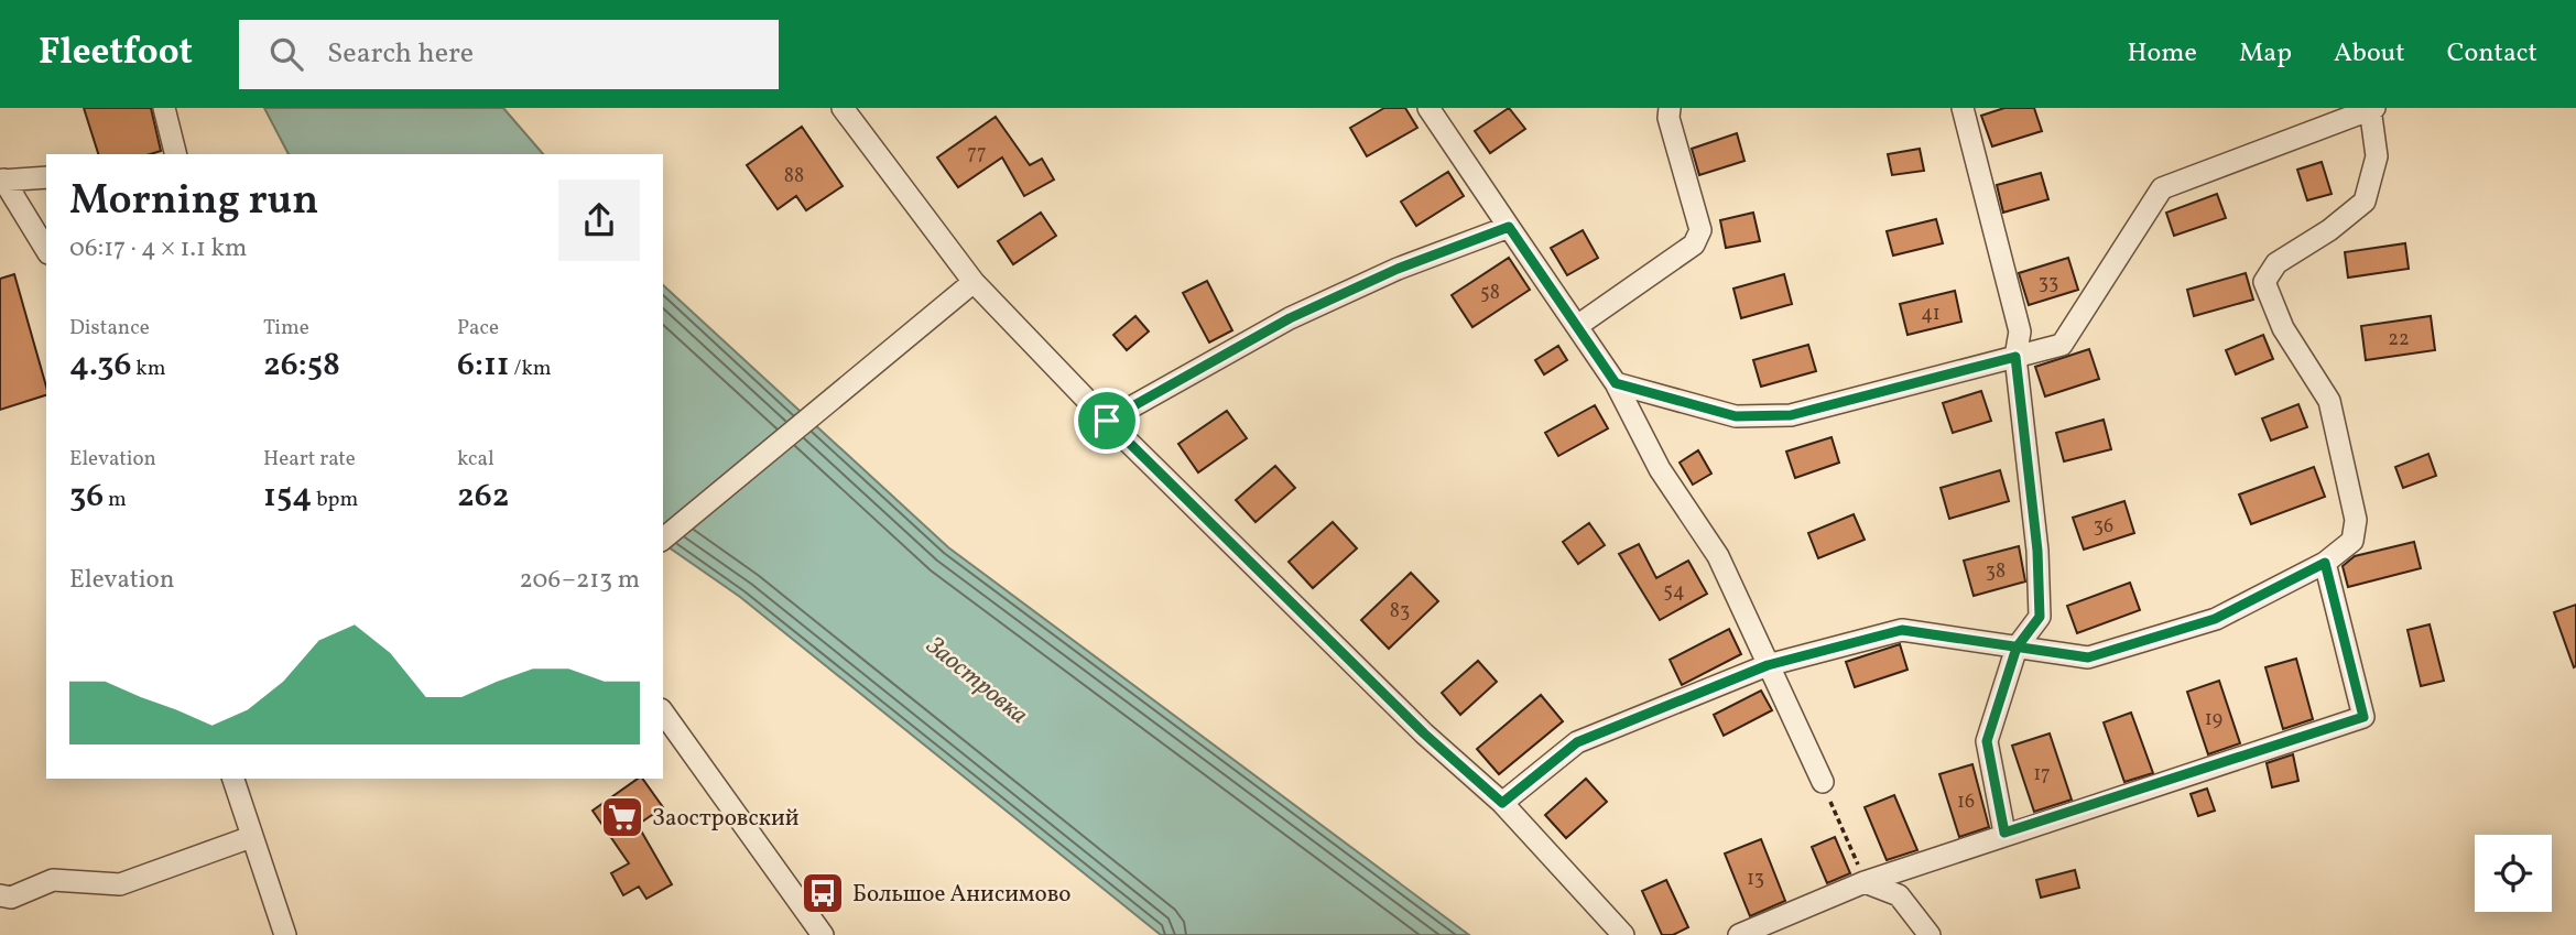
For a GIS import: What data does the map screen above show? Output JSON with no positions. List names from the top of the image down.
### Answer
{
  "water": ["Заостровка"],
  "places": {
    "supermarket": ["Заостровский"],
    "bus stop": ["Большое Анисимово"]
  },
  "house_numbers": [
    "77",
    "88",
    "33",
    "58",
    "41",
    "22",
    "36",
    "38",
    "54",
    "83",
    "19",
    "17",
    "16",
    "13"
  ],
  "page": {
    "header": "Fleetfoot",
    "search": "Search here",
    "nav": [
      "Home",
      "Map",
      "About",
      "Contact"
    ],
    "heading": ["Morning run", "06:17 · 4 × 1.1 km"],
    "stats": [
      ["Distance", "4.36 km"],
      ["Time", "26:58"],
      ["Pace", "6:11 /km"],
      ["Elevation", "36 m"],
      ["Heart rate", "154 bpm"],
      ["kcal", "262"]
    ],
    "chart": ["Elevation", "206–213 m"]
  }
}
